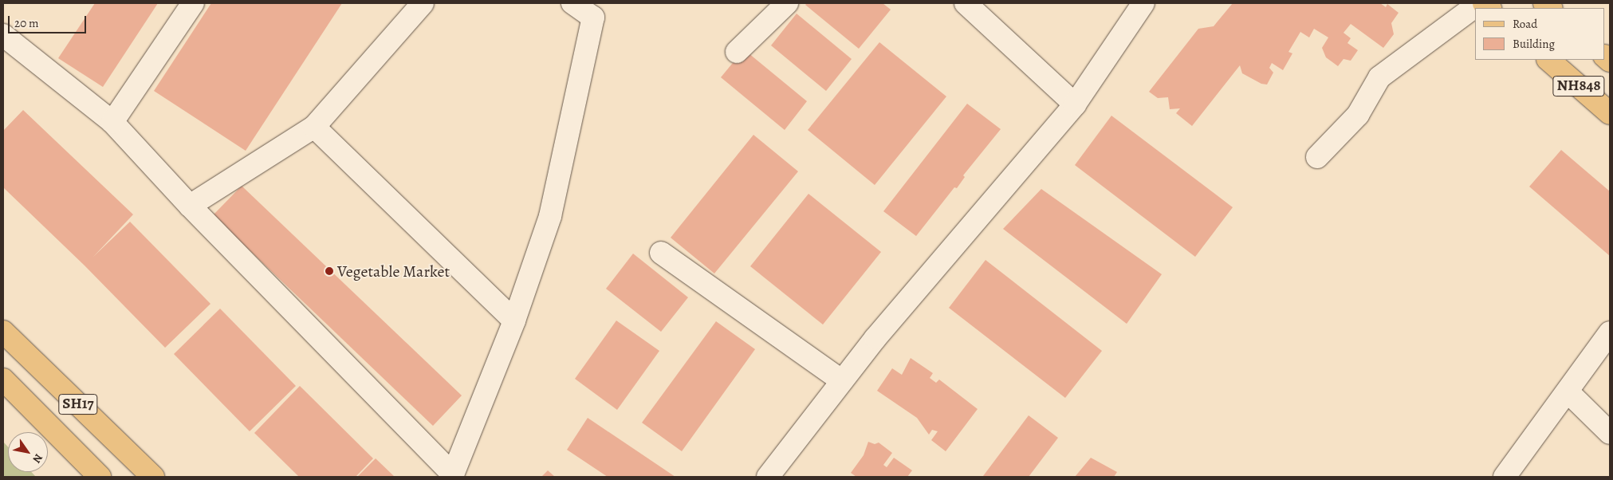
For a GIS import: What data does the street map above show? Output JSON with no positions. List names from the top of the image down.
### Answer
{
  "streets": {
    "main road": ["NH848", "SH17"]
  },
  "places": ["Vegetable Market"],
  "legend": ["Road", "Building"],
  "scale_bar": "20 m",
  "north": "bottom right"
}
